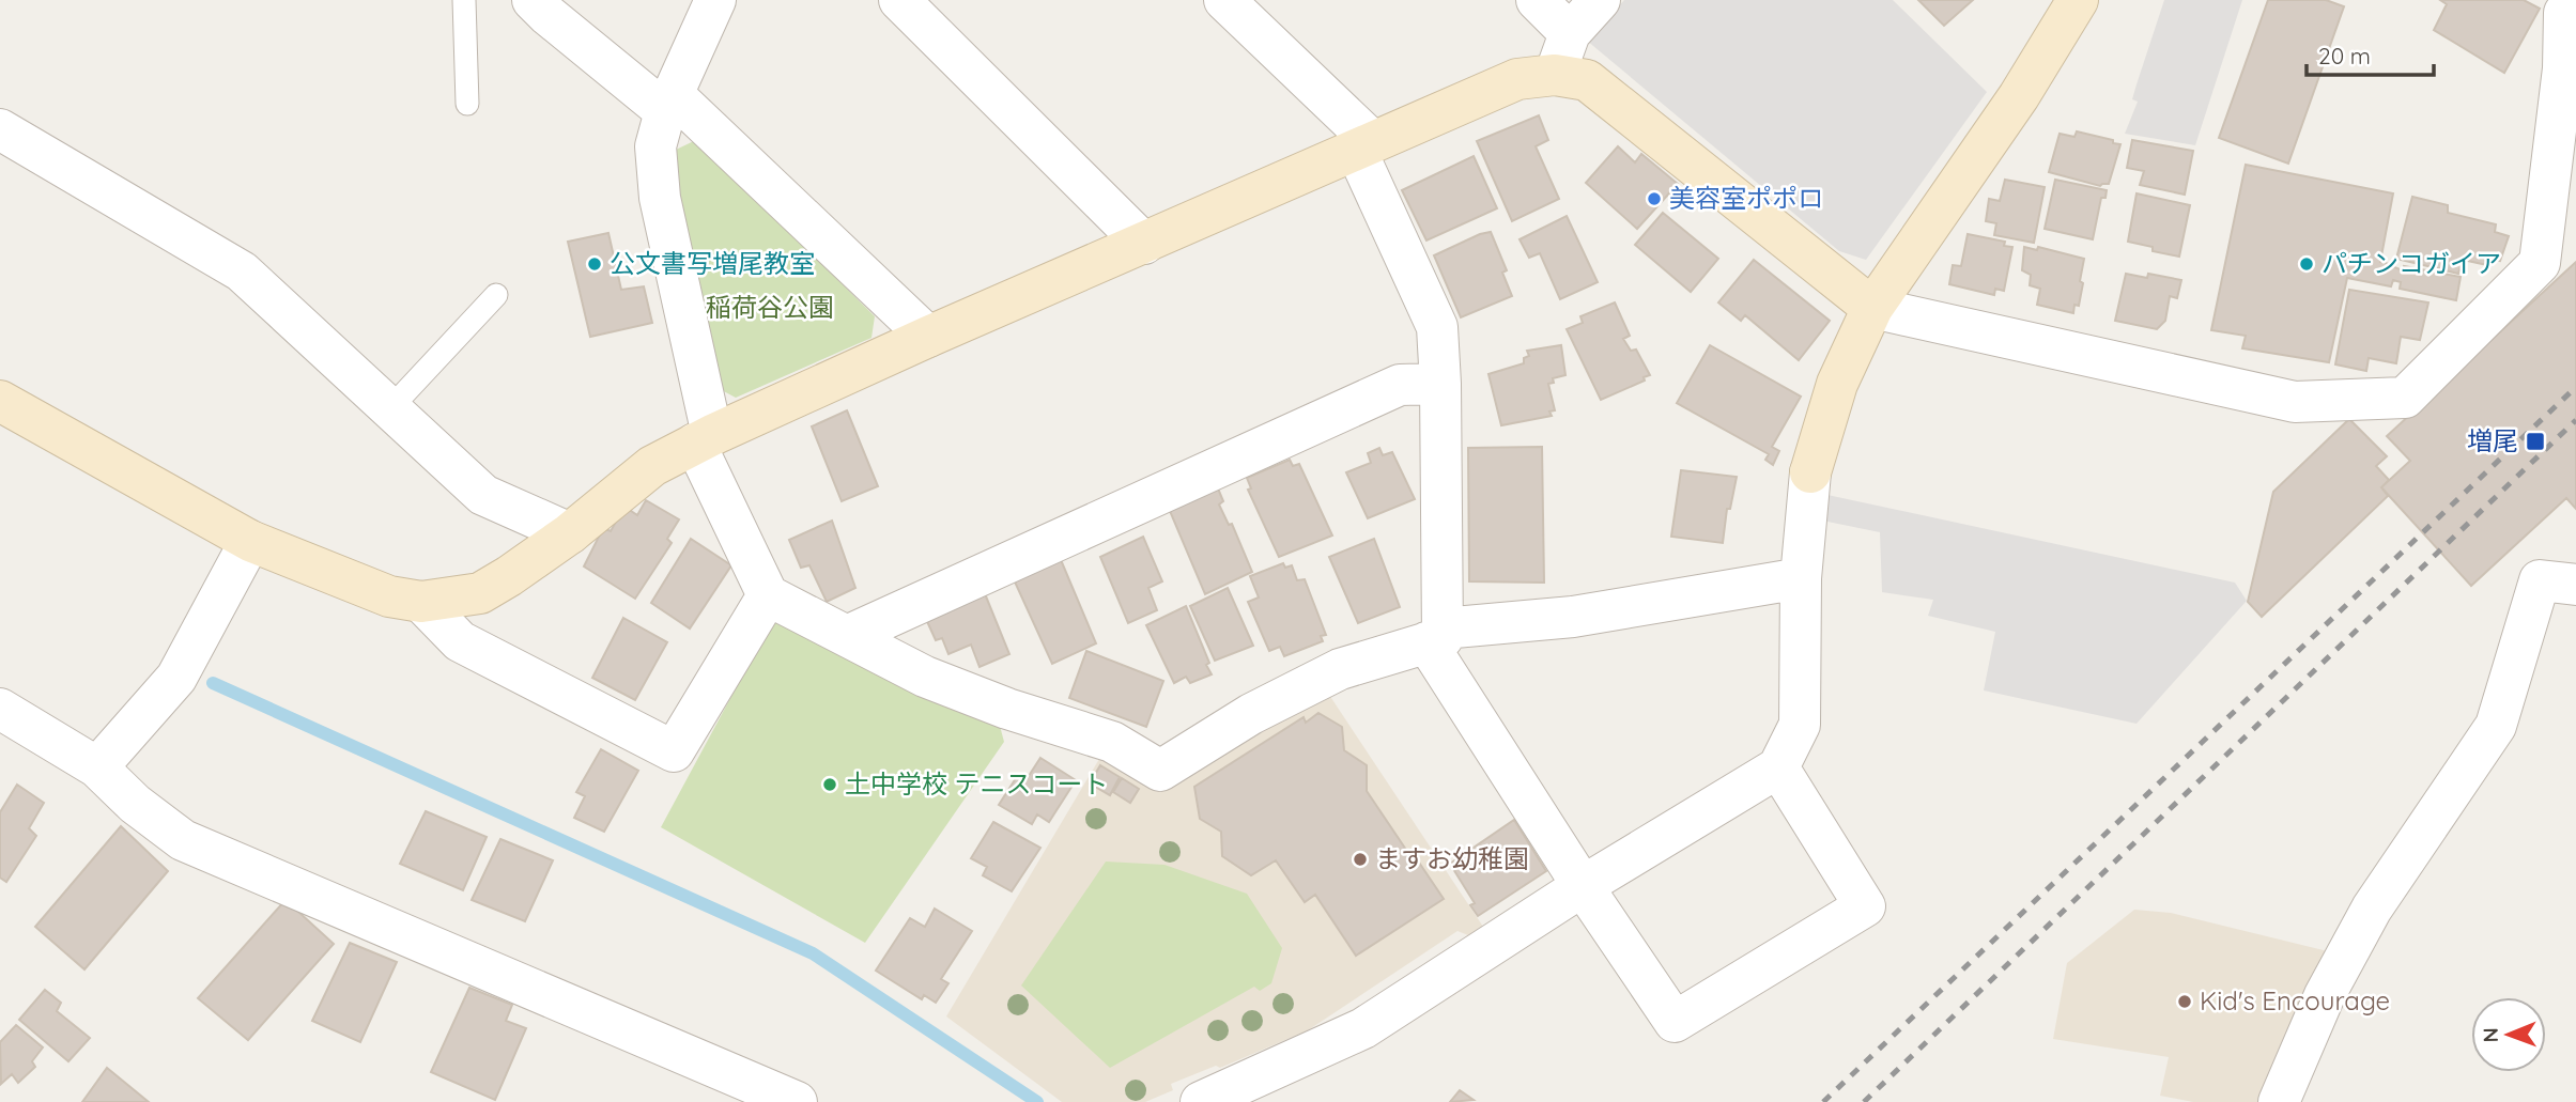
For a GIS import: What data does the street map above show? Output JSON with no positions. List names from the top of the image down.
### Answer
{
  "parks": ["稲荷谷公園"],
  "places": {
    "other": [
      "美容室ポポロ",
      "公文書写増尾教室",
      "パチンコガイア",
      "土中学校 テニスコート",
      "ますお幼稚園",
      "Kid's Encourage"
    ],
    "transit": ["増尾"]
  },
  "scale_bar": "20 m",
  "north": "left"
}
